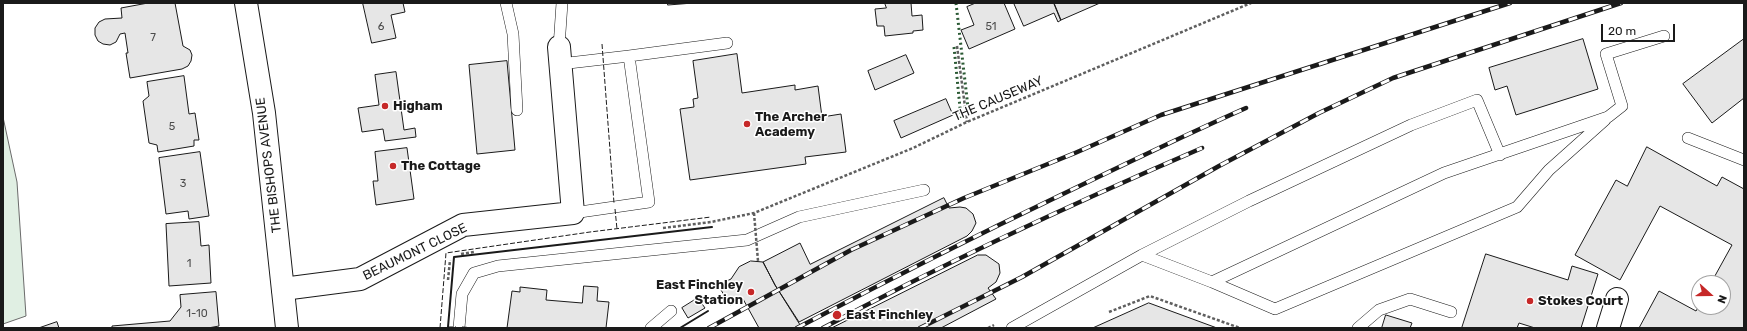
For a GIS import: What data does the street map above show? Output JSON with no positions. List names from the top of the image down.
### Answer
{
  "streets": {
    "street": ["THE BISHOPS AVENUE", "BEAUMONT CLOSE"],
    "path": ["THE CAUSEWAY"]
  },
  "crossings": [
    ["THE BISHOPS AVENUE", "BEAUMONT CLOSE"]
  ],
  "places": [
    "Higham",
    "The Archer Academy",
    "The Cottage",
    "East Finchley Station",
    "Stokes Court",
    "East Finchley"
  ],
  "house_numbers": [
    "6",
    "51",
    "7",
    "5",
    "3",
    "1",
    "1-10"
  ],
  "scale_bar": "20 m",
  "north": "right"
}
